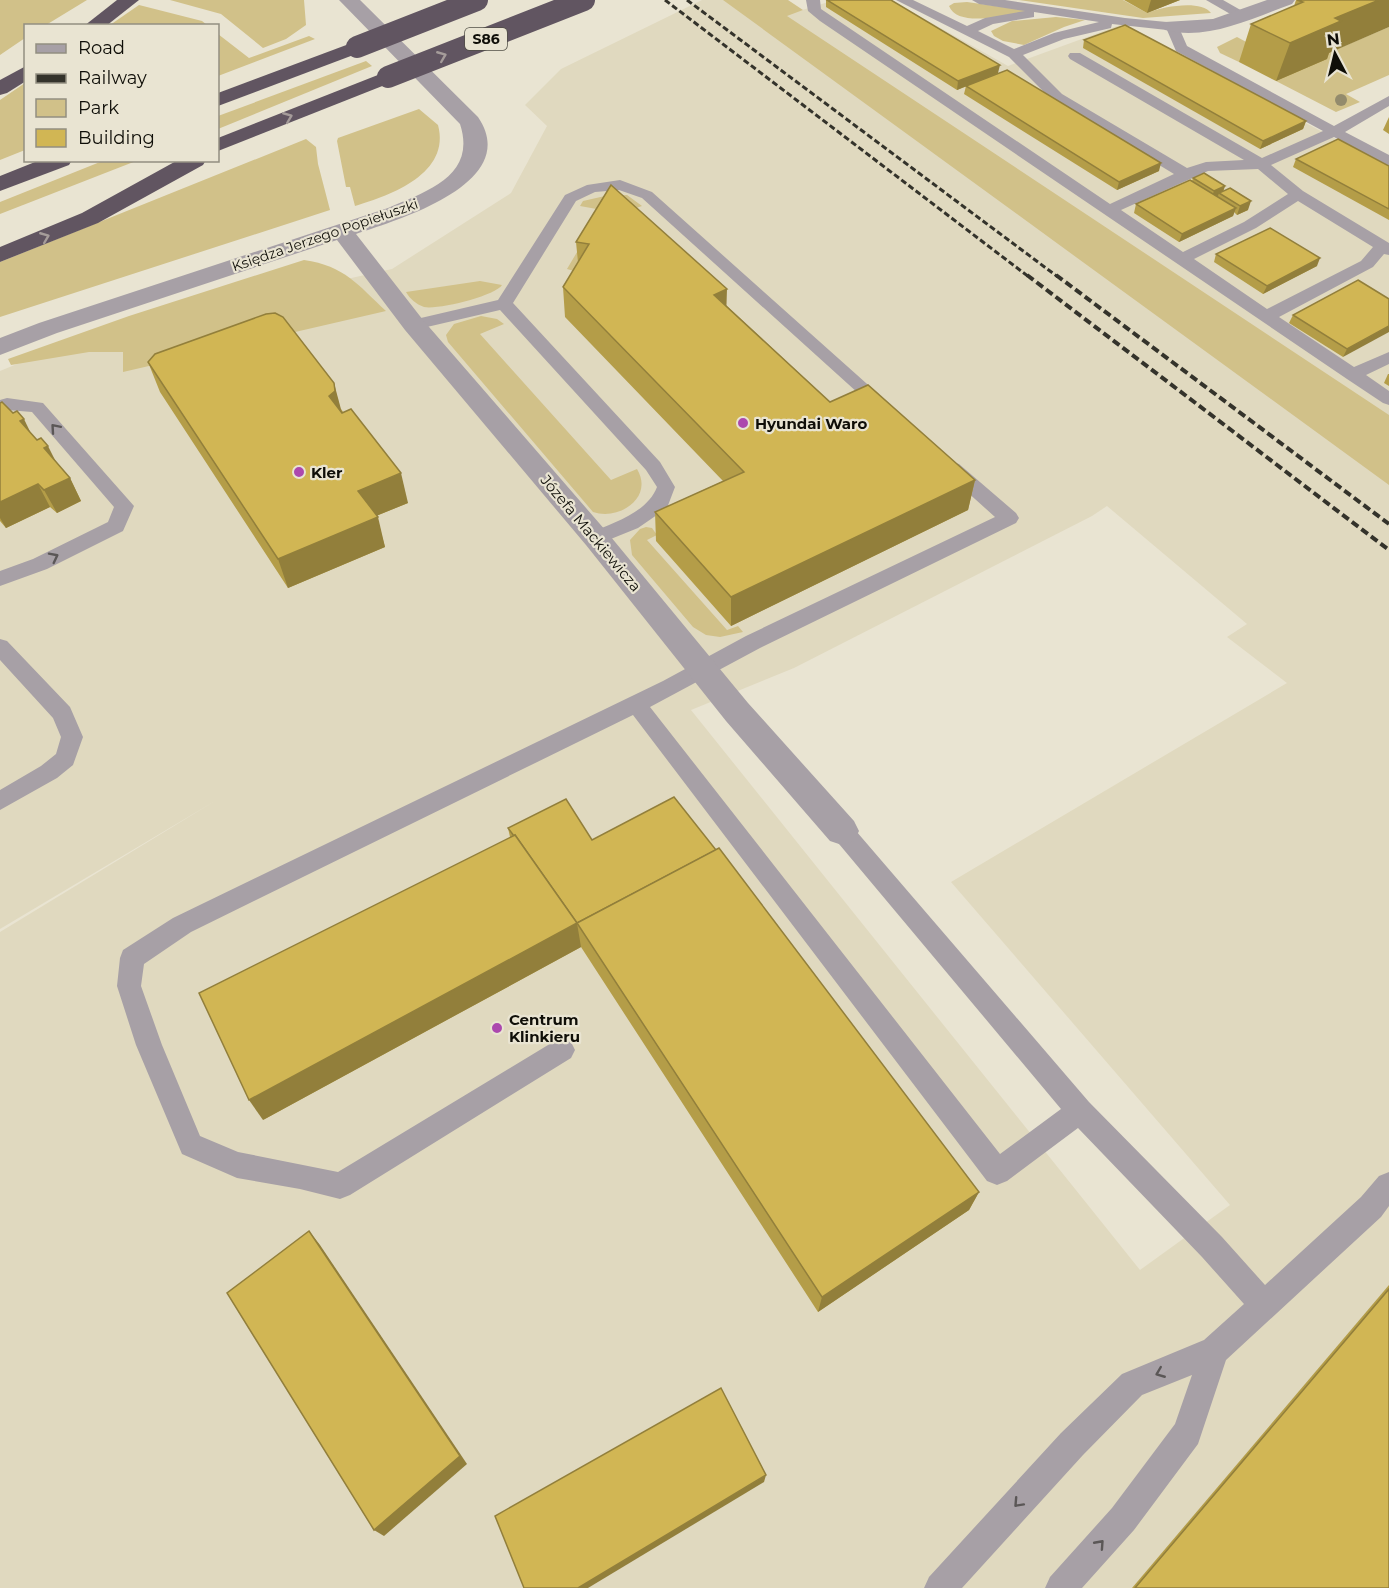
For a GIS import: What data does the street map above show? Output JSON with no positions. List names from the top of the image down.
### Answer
{
  "streets": {
    "highway": ["S86"],
    "street": ["Księdza Jerzego Popiełuszki", "Józefa Mackiewicza"]
  },
  "crossings": [
    ["Księdza Jerzego Popiełuszki", "Józefa Mackiewicza"]
  ],
  "places": ["Hyundai Waro", "Kler", "Centrum Klinkieru"],
  "legend": [
    "Road",
    "Railway",
    "Park",
    "Building"
  ],
  "north": "top"
}
